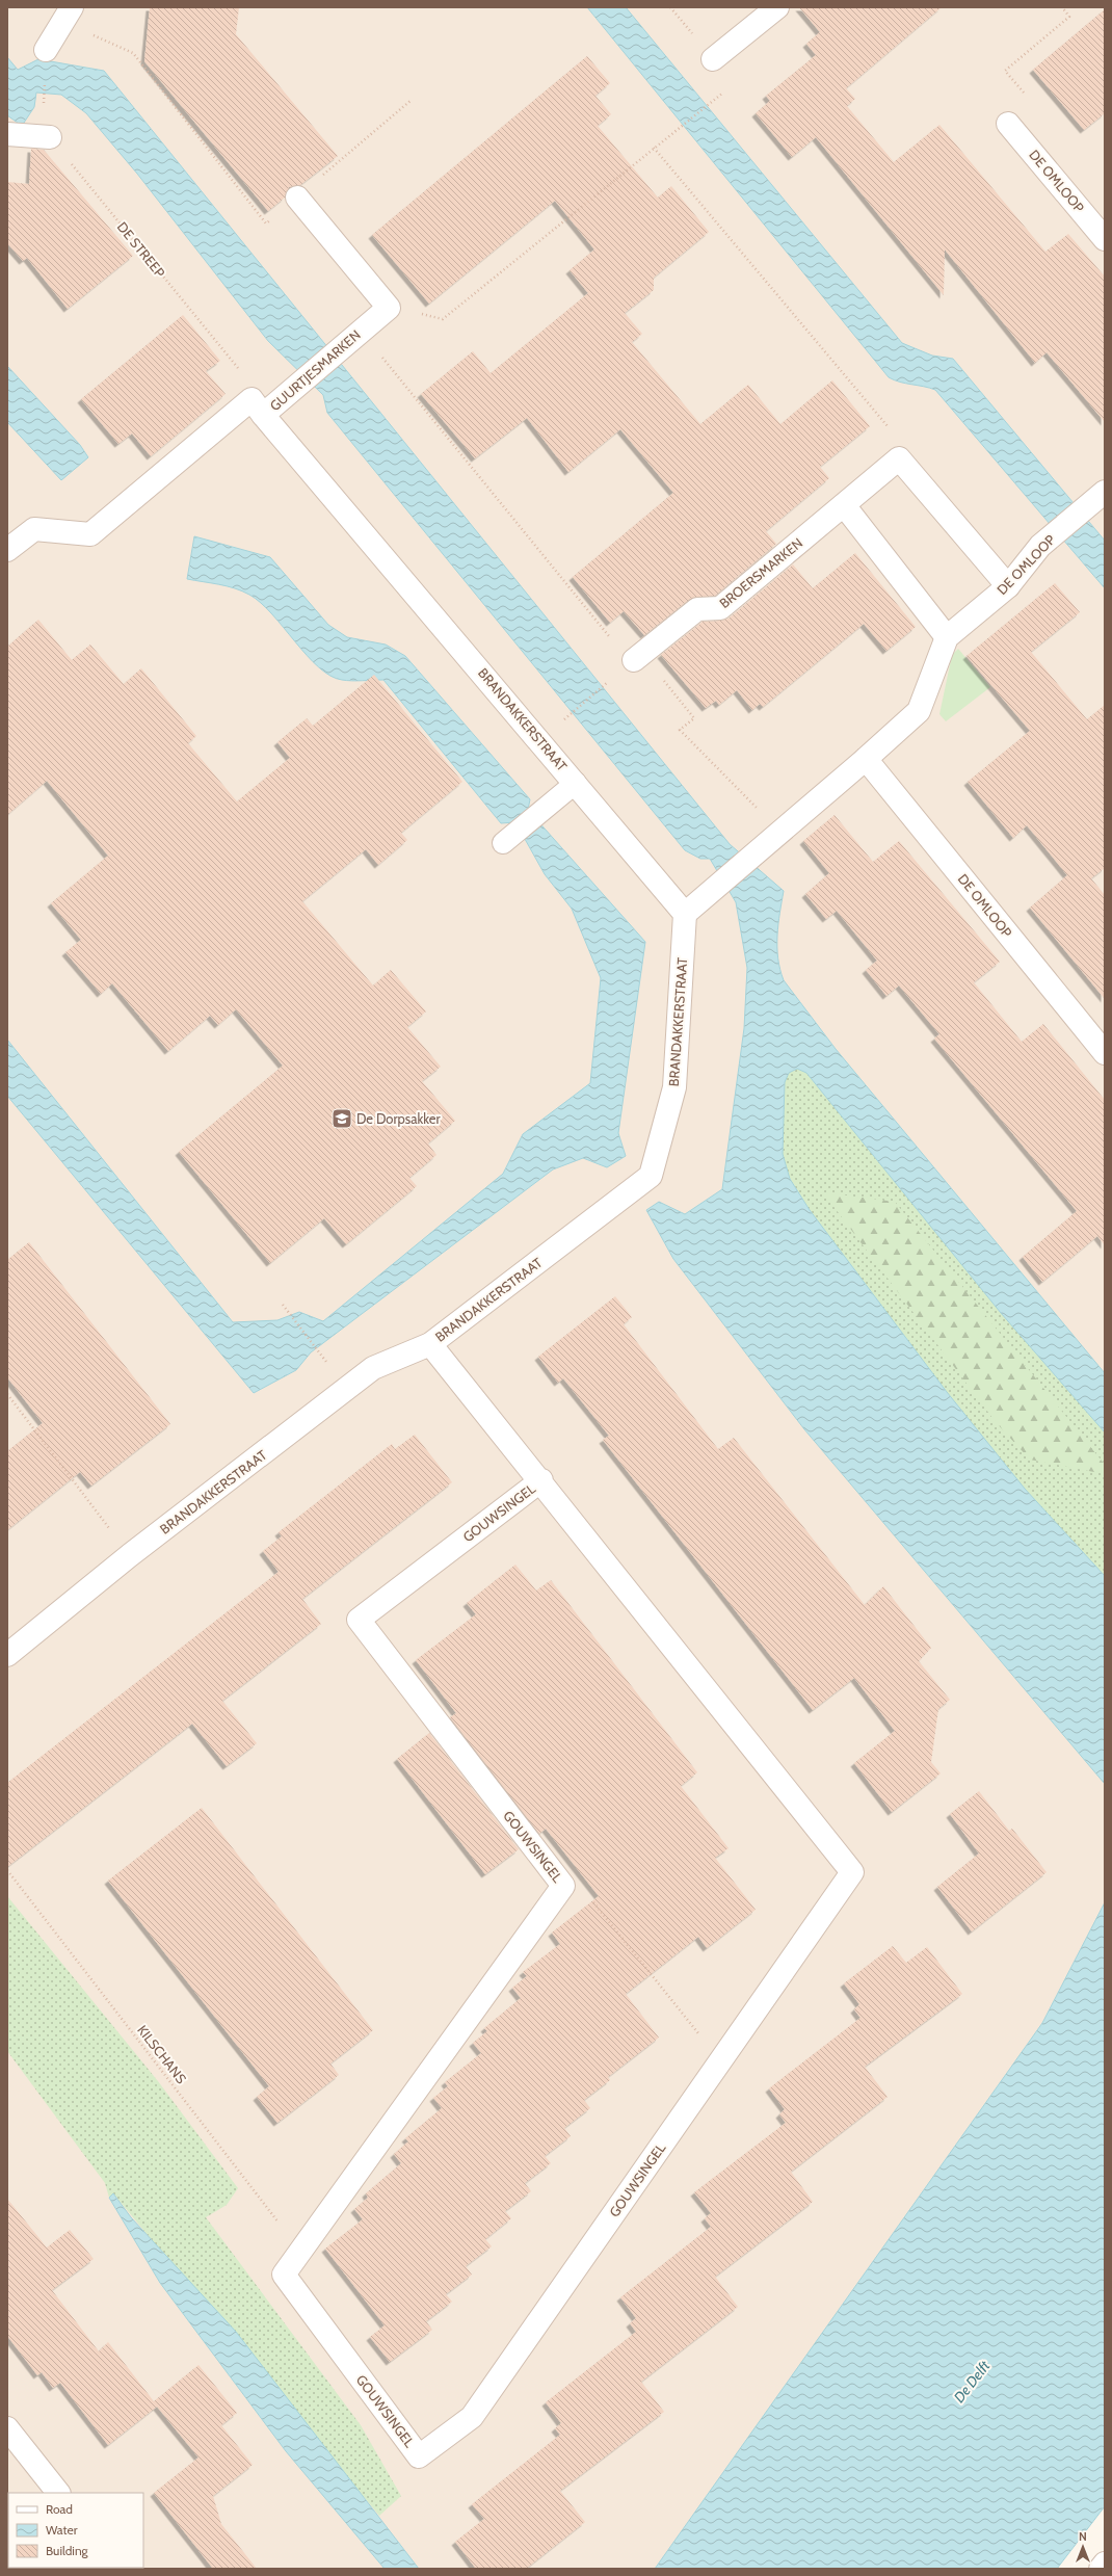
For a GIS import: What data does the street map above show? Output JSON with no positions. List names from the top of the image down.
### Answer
{
  "streets": {
    "street": [
      "DE OMLOOP",
      "GUURTJESMARKEN",
      "BROERSMARKEN",
      "BRANDAKKERSTRAAT",
      "GOUWSINGEL"
    ],
    "path": ["DE STREEP", "KILSCHANS"]
  },
  "crossings": [
    ["DE OMLOOP", "BRANDAKKERSTRAAT"],
    ["DE STREEP", "GUURTJESMARKEN"],
    ["DE STREEP", "BRANDAKKERSTRAAT"],
    ["GUURTJESMARKEN", "BRANDAKKERSTRAAT"],
    ["BRANDAKKERSTRAAT", "GOUWSINGEL"],
    ["GOUWSINGEL", "KILSCHANS"]
  ],
  "water": ["De Delft"],
  "places": {
    "school or university": ["De Dorpsakker"]
  },
  "legend": ["Road", "Water", "Building"],
  "north": "top"
}
